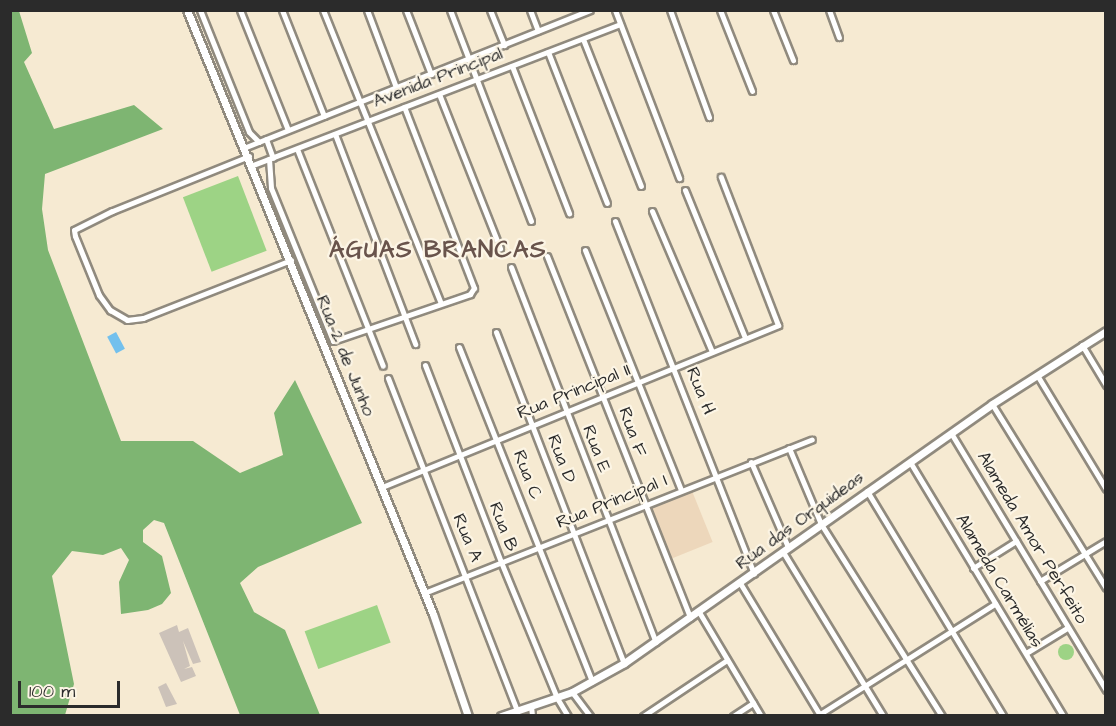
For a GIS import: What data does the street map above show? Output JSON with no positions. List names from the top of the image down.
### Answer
{
  "streets": {
    "street": [
      "Avenida Principal",
      "Rua 2 de Junho",
      "Rua H",
      "Rua Principal II",
      "Rua F",
      "Rua E",
      "Rua D",
      "Rua C",
      "Rua Principal I",
      "Rua das Orquideas",
      "Rua B",
      "Rua A",
      "Alameda Amor Perfeito",
      "Alameda Carmélias"
    ]
  },
  "crossings": [
    ["Avenida Principal", "Rua 2 de Junho"],
    ["Rua 2 de Junho", "Rua Principal II"],
    ["Rua 2 de Junho", "Rua Principal I"],
    ["Rua H", "Rua Principal II"],
    ["Rua H", "Rua Principal I"],
    ["Rua H", "Rua das Orquideas"],
    ["Rua Principal II", "Rua F"],
    ["Rua Principal II", "Rua E"],
    ["Rua Principal II", "Rua D"],
    ["Rua Principal II", "Rua C"],
    ["Rua Principal II", "Rua B"],
    ["Rua Principal II", "Rua A"],
    ["Rua F", "Rua Principal I"],
    ["Rua F", "Rua das Orquideas"],
    ["Rua E", "Rua Principal I"],
    ["Rua E", "Rua das Orquideas"],
    ["Rua D", "Rua Principal I"],
    ["Rua D", "Rua das Orquideas"],
    ["Rua C", "Rua Principal I"],
    ["Rua C", "Rua das Orquideas"],
    ["Rua Principal I", "Rua B"],
    ["Rua Principal I", "Rua A"],
    ["Rua das Orquideas", "Rua B"],
    ["Rua das Orquideas", "Rua A"],
    ["Rua das Orquideas", "Alameda Amor Perfeito"],
    ["Rua das Orquideas", "Alameda Carmélias"]
  ],
  "districts": ["ÁGUAS BRANCAS"],
  "scale_bar": "100 m"
}
